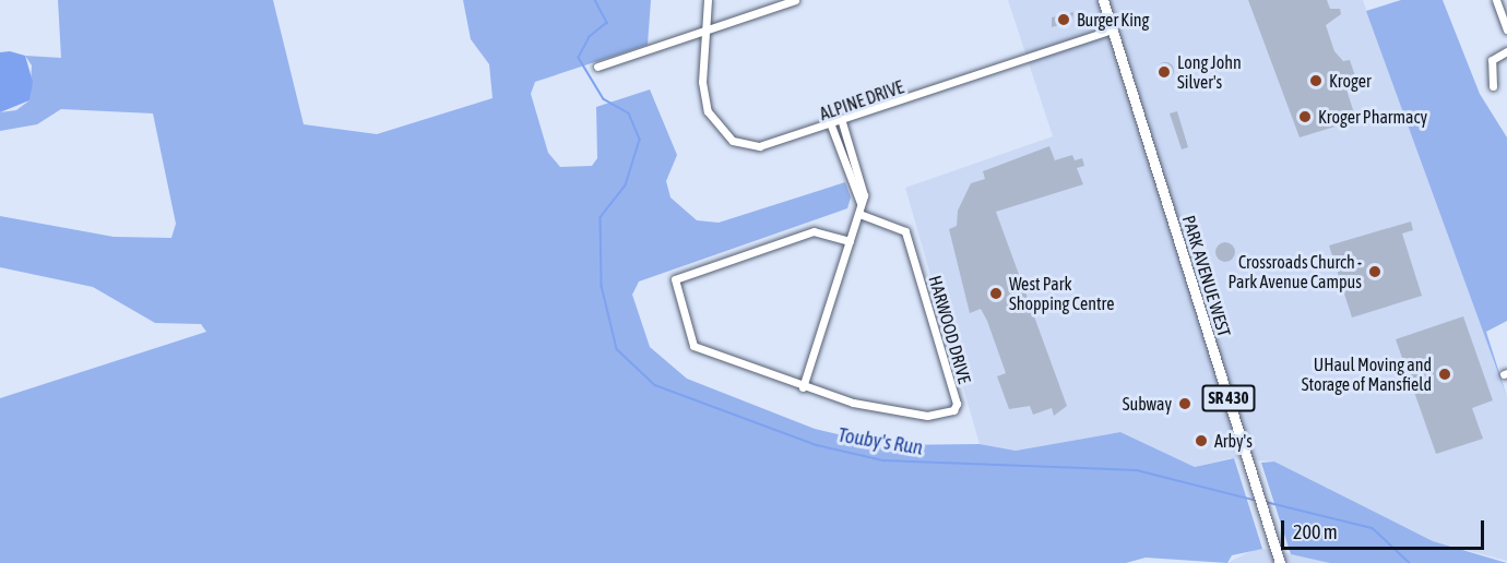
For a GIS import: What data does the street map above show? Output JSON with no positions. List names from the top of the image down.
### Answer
{
  "streets": {
    "main road": ["PARK AVENUE WEST", "SR 430"],
    "street": ["ALPINE DRIVE", "HARWOOD DRIVE"]
  },
  "crossings": [
    ["ALPINE DRIVE", "PARK AVENUE WEST"]
  ],
  "water": ["Touby's Run"],
  "places": [
    "Burger King",
    "Long John Silver's",
    "Kroger",
    "Kroger Pharmacy",
    "Crossroads Church - Park Avenue Campus",
    "West Park Shopping Centre",
    "UHaul Moving and Storage of Mansfield",
    "Subway",
    "Arby's"
  ],
  "scale_bar": "200 m"
}
